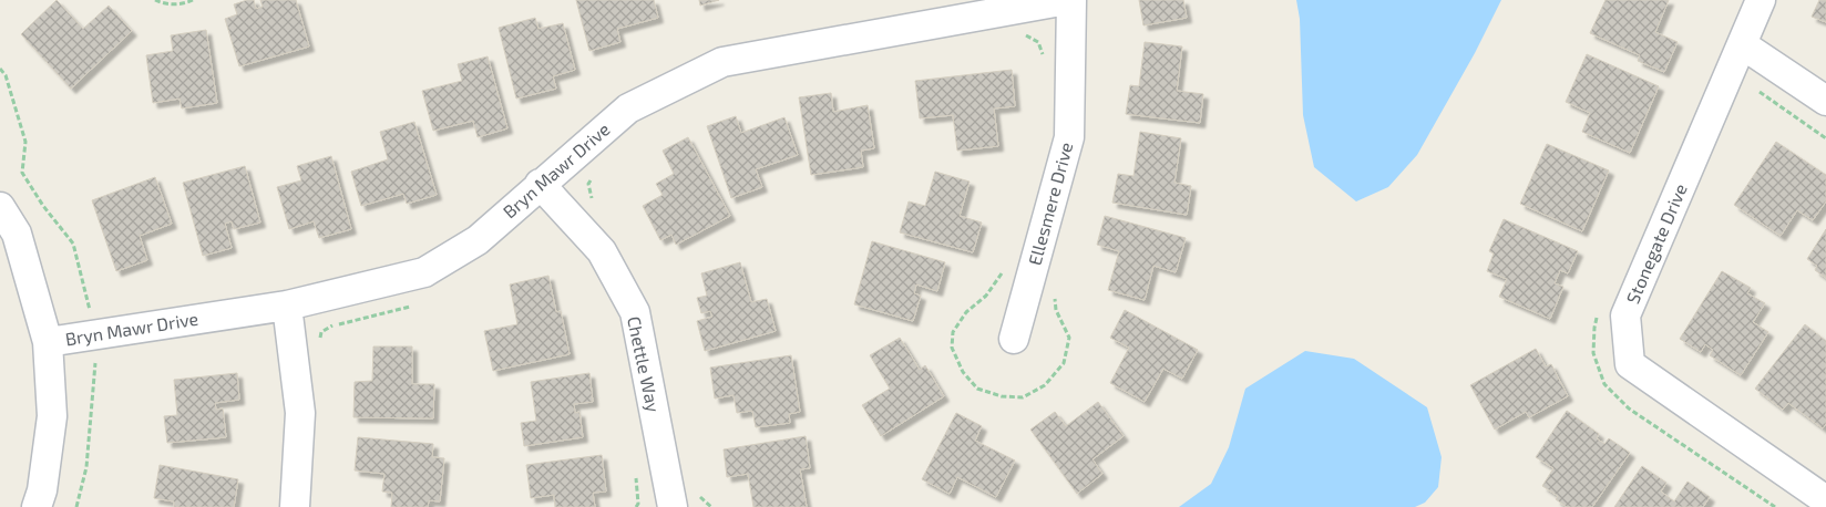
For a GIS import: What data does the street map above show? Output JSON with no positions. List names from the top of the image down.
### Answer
{
  "streets": {
    "street": [
      "Bryn Mawr Drive",
      "Ellesmere Drive",
      "Stonegate Drive",
      "Chettle Way"
    ]
  },
  "crossings": [
    ["Bryn Mawr Drive", "Ellesmere Drive"],
    ["Bryn Mawr Drive", "Chettle Way"]
  ]
}
